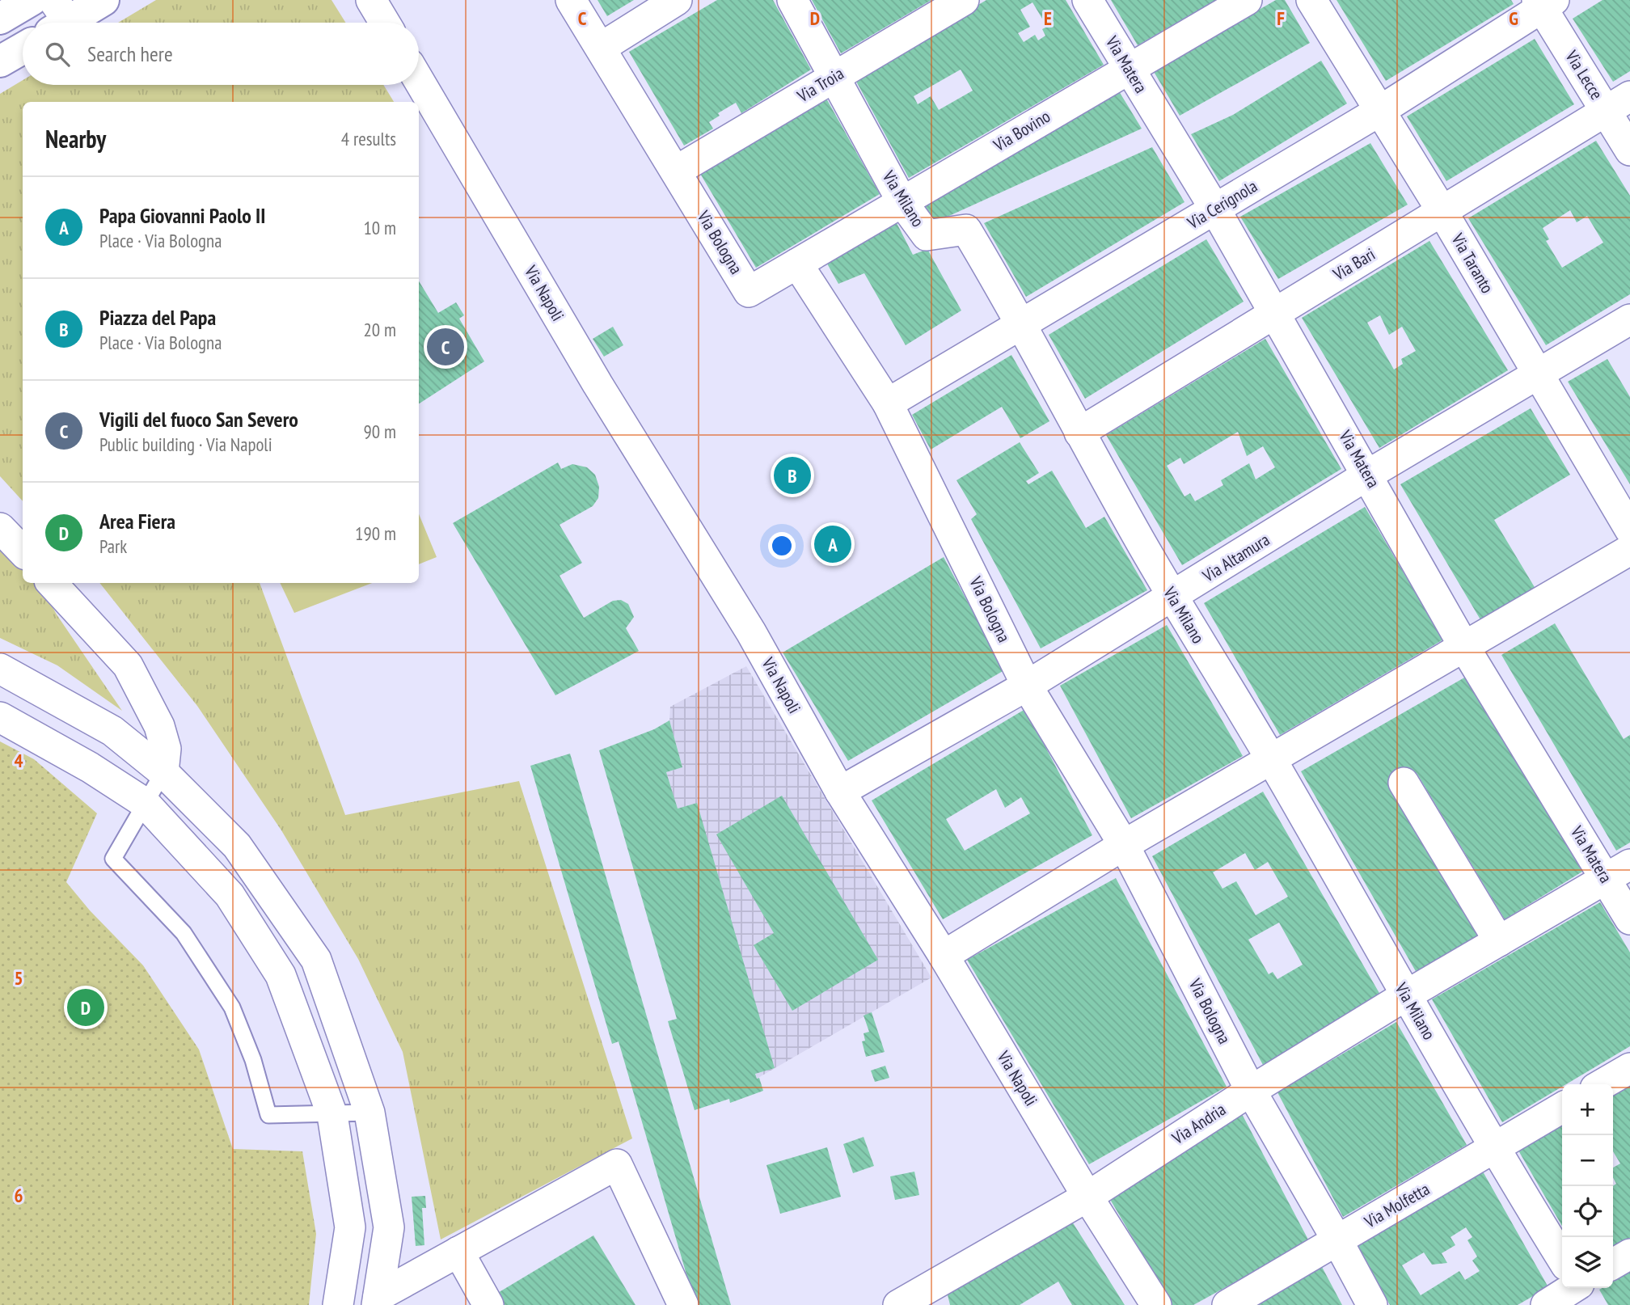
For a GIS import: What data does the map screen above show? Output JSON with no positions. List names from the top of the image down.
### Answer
{
  "streets": {
    "street": [
      "Via Matera",
      "Via Lecce",
      "Via Troia",
      "Via Bovino",
      "Via Milano",
      "Via Cerignola",
      "Via Bologna",
      "Via Taranto",
      "Via Bari",
      "Via Napoli",
      "Via Altamura",
      "Via Andria",
      "Via Molfetta"
    ]
  },
  "crossings": [
    ["Via Matera", "Via Bovino"],
    ["Via Matera", "Via Cerignola"],
    ["Via Matera", "Via Bari"],
    ["Via Matera", "Via Altamura"],
    ["Via Matera", "Via Andria"],
    ["Via Lecce", "Via Cerignola"],
    ["Via Lecce", "Via Bari"],
    ["Via Troia", "Via Milano"],
    ["Via Troia", "Via Bologna"],
    ["Via Bovino", "Via Milano"],
    ["Via Bovino", "Via Bologna"],
    ["Via Milano", "Via Cerignola"],
    ["Via Milano", "Via Bari"],
    ["Via Milano", "Via Altamura"],
    ["Via Milano", "Via Andria"],
    ["Via Milano", "Via Molfetta"],
    ["Via Cerignola", "Via Bologna"],
    ["Via Cerignola", "Via Taranto"],
    ["Via Bologna", "Via Altamura"],
    ["Via Bologna", "Via Andria"],
    ["Via Bologna", "Via Molfetta"],
    ["Via Taranto", "Via Bari"],
    ["Via Taranto", "Via Altamura"],
    ["Via Napoli", "Via Altamura"],
    ["Via Napoli", "Via Andria"]
  ],
  "page": {
    "search": "Search here",
    "heading": ["Nearby", "4 results"],
    "list": [
      {
        "mark": "A",
        "name": "Papa Giovanni Paolo II",
        "note": "Place · Via Bologna",
        "value": "10 m"
      },
      {
        "mark": "B",
        "name": "Piazza del Papa",
        "note": "Place · Via Bologna",
        "value": "20 m"
      },
      {
        "mark": "C",
        "name": "Vigili del fuoco San Severo",
        "note": "Public building · Via Napoli",
        "value": "90 m"
      },
      {
        "mark": "D",
        "name": "Area Fiera",
        "note": "Park",
        "value": "190 m"
      }
    ],
    "pins": [
      "C",
      "B",
      "A",
      "D"
    ],
    "map_buttons": ["+", "−"]
  },
  "grid": {
    "columns": [
      "C",
      "D",
      "E",
      "F",
      "G"
    ],
    "rows": ["4", "5", "6"]
  }
}
